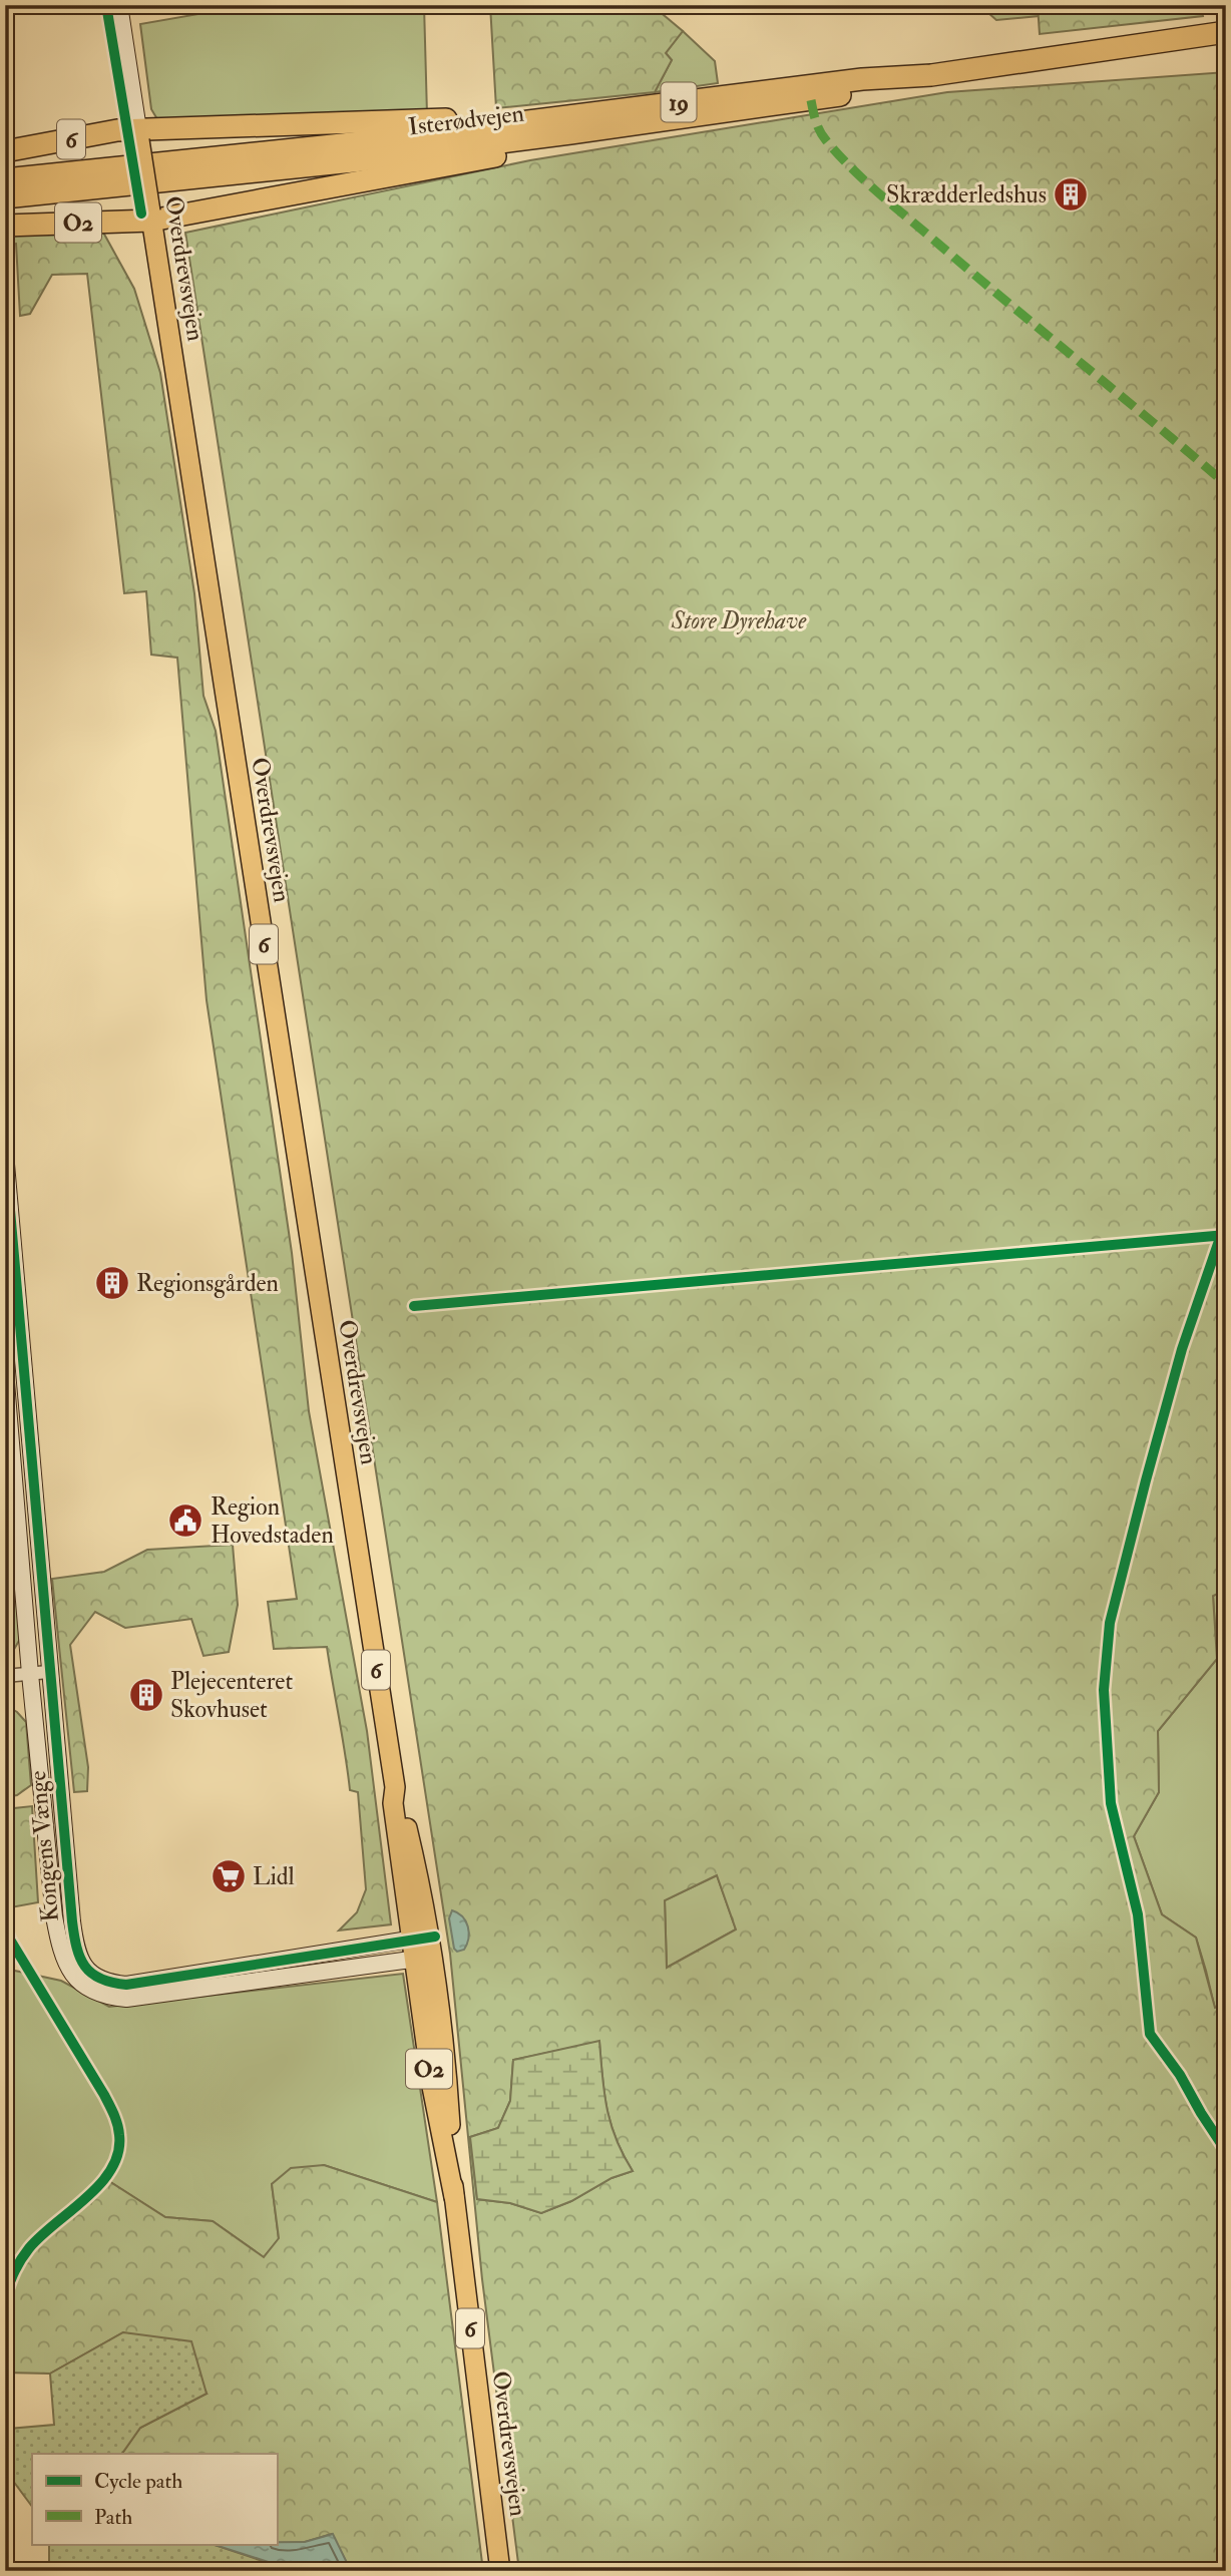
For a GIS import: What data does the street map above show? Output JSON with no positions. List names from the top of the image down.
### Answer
{
  "streets": {
    "highway": [
      "19",
      "Isterødvejen",
      "6",
      "O2"
    ],
    "main road": ["Overdrevsvejen"],
    "street": ["Kongens Vænge"]
  },
  "crossings": [
    ["6", "Overdrevsvejen"],
    ["O2", "Overdrevsvejen"],
    ["Overdrevsvejen", "Kongens Vænge"]
  ],
  "parks": ["Store Dyrehave"],
  "places": {
    "building": ["Skrædderledshus", "Regionsgården", "Plejecenteret Skovhuset"],
    "public building": ["Region Hovedstaden"],
    "supermarket": ["Lidl"]
  },
  "legend": ["Cycle path", "Path"]
}
